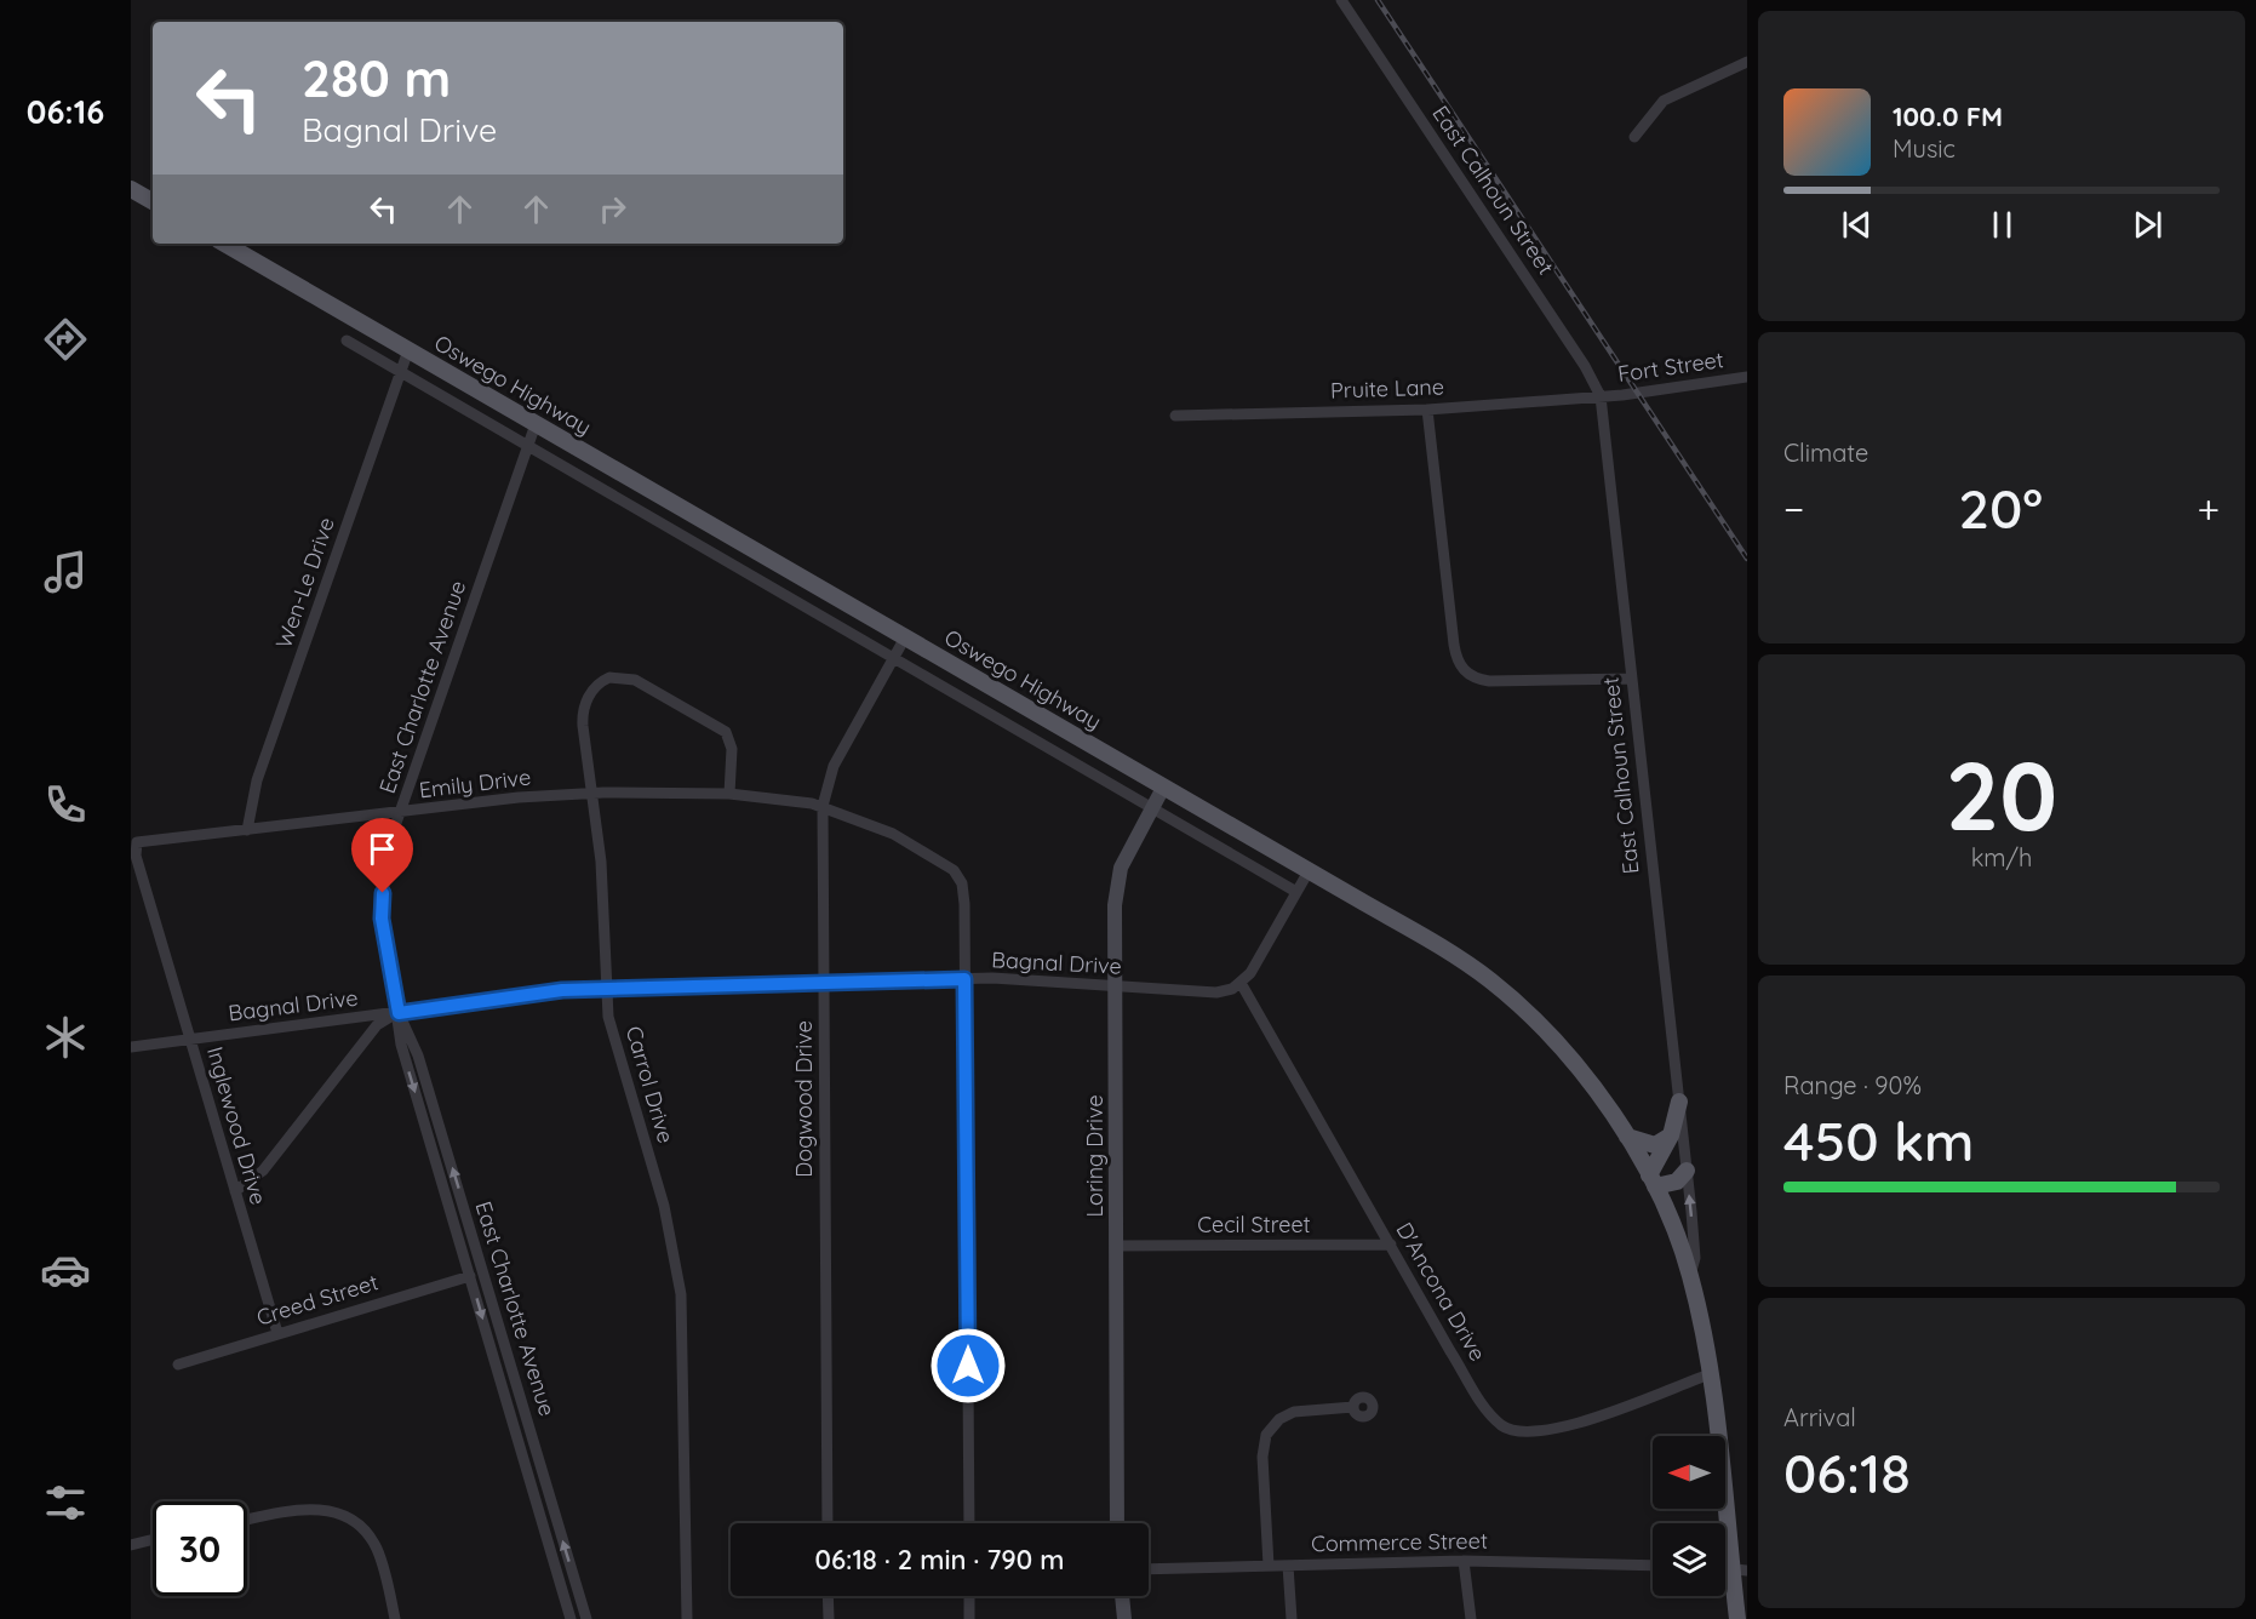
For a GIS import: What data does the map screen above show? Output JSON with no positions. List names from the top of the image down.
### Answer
{
  "streets": {
    "main road": ["East Calhoun Street", "Oswego Highway"],
    "street": [
      "Fort Street",
      "Pruite Lane",
      "Wen-Le Drive",
      "East Charlotte Avenue",
      "Emily Drive",
      "Bagnal Drive",
      "Carrol Drive",
      "Dogwood Drive",
      "Inglewood Drive",
      "Loring Drive",
      "Cecil Street",
      "D'Ancona Drive",
      "Creed Street",
      "Commerce Street"
    ]
  },
  "crossings": [
    ["East Calhoun Street", "Fort Street"],
    ["East Calhoun Street", "Oswego Highway"],
    ["East Calhoun Street", "Pruite Lane"],
    ["East Calhoun Street", "D'Ancona Drive"],
    ["Fort Street", "Pruite Lane"],
    ["Oswego Highway", "Wen-Le Drive"],
    ["Oswego Highway", "East Charlotte Avenue"],
    ["Oswego Highway", "Dogwood Drive"],
    ["Oswego Highway", "Loring Drive"],
    ["Wen-Le Drive", "Emily Drive"],
    ["East Charlotte Avenue", "Emily Drive"],
    ["East Charlotte Avenue", "Bagnal Drive"],
    ["East Charlotte Avenue", "Creed Street"],
    ["Emily Drive", "Bagnal Drive"],
    ["Emily Drive", "Carrol Drive"],
    ["Emily Drive", "Dogwood Drive"],
    ["Emily Drive", "Inglewood Drive"],
    ["Bagnal Drive", "Carrol Drive"],
    ["Bagnal Drive", "Dogwood Drive"],
    ["Bagnal Drive", "Inglewood Drive"],
    ["Bagnal Drive", "Loring Drive"],
    ["Bagnal Drive", "D'Ancona Drive"],
    ["Inglewood Drive", "Creed Street"],
    ["Loring Drive", "Cecil Street"],
    ["Cecil Street", "D'Ancona Drive"]
  ],
  "north": "left",
  "page": {
    "tabs": "06:16",
    "turn": ["280 m", "Bagnal Drive"],
    "song": ["100.0 FM", "Music"],
    "tile": [
      "Climate",
      ["20", "km/h"],
      ["Range · 90%", "450 km"],
      ["Arrival", "06:18"]
    ],
    "heat": ["−", "20°", "+"],
    "limit": "30",
    "trip": "06:18 · 2 min · 790 m"
  }
}
